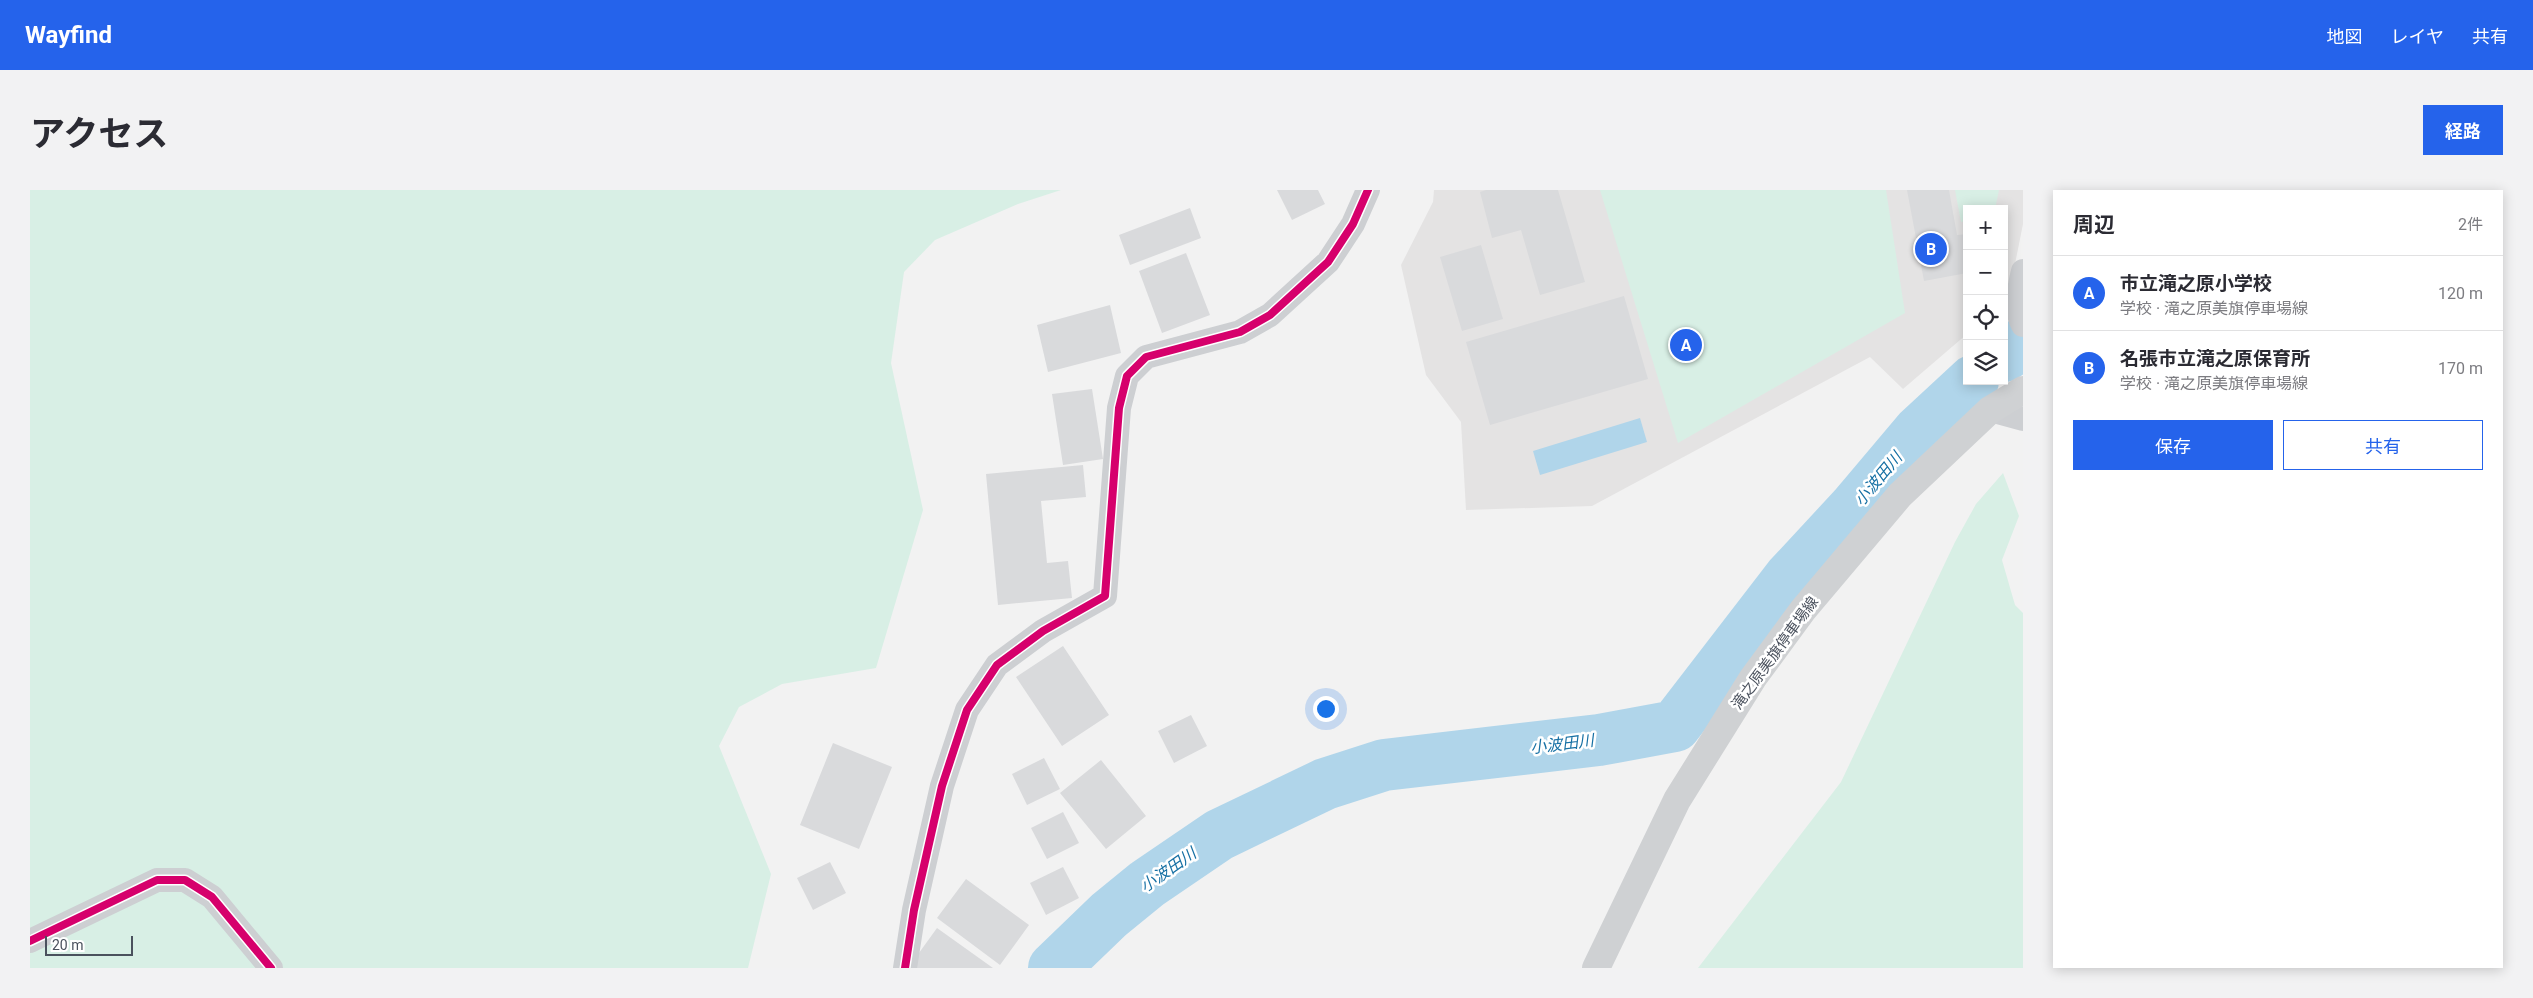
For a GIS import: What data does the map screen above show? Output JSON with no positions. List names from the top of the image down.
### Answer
{
  "streets": {
    "main road": ["滝之原美旗停車場線"]
  },
  "water": ["小波田川"],
  "scale_bar": "20 m",
  "page": {
    "header": "Wayfind",
    "nav": ["地図", "レイヤ", "共有"],
    "title": "アクセス",
    "buttons": [
      "経路",
      ["保存", "共有"]
    ],
    "heading": ["周辺", "2件"],
    "map_buttons": ["+", "−"],
    "pins": ["B", "A"],
    "list": [
      {
        "mark": "A",
        "name": "市立滝之原小学校",
        "note": "学校 · 滝之原美旗停車場線",
        "value": "120 m"
      },
      {
        "mark": "B",
        "name": "名張市立滝之原保育所",
        "note": "学校 · 滝之原美旗停車場線",
        "value": "170 m"
      }
    ],
    "scale": "20 m"
  }
}
